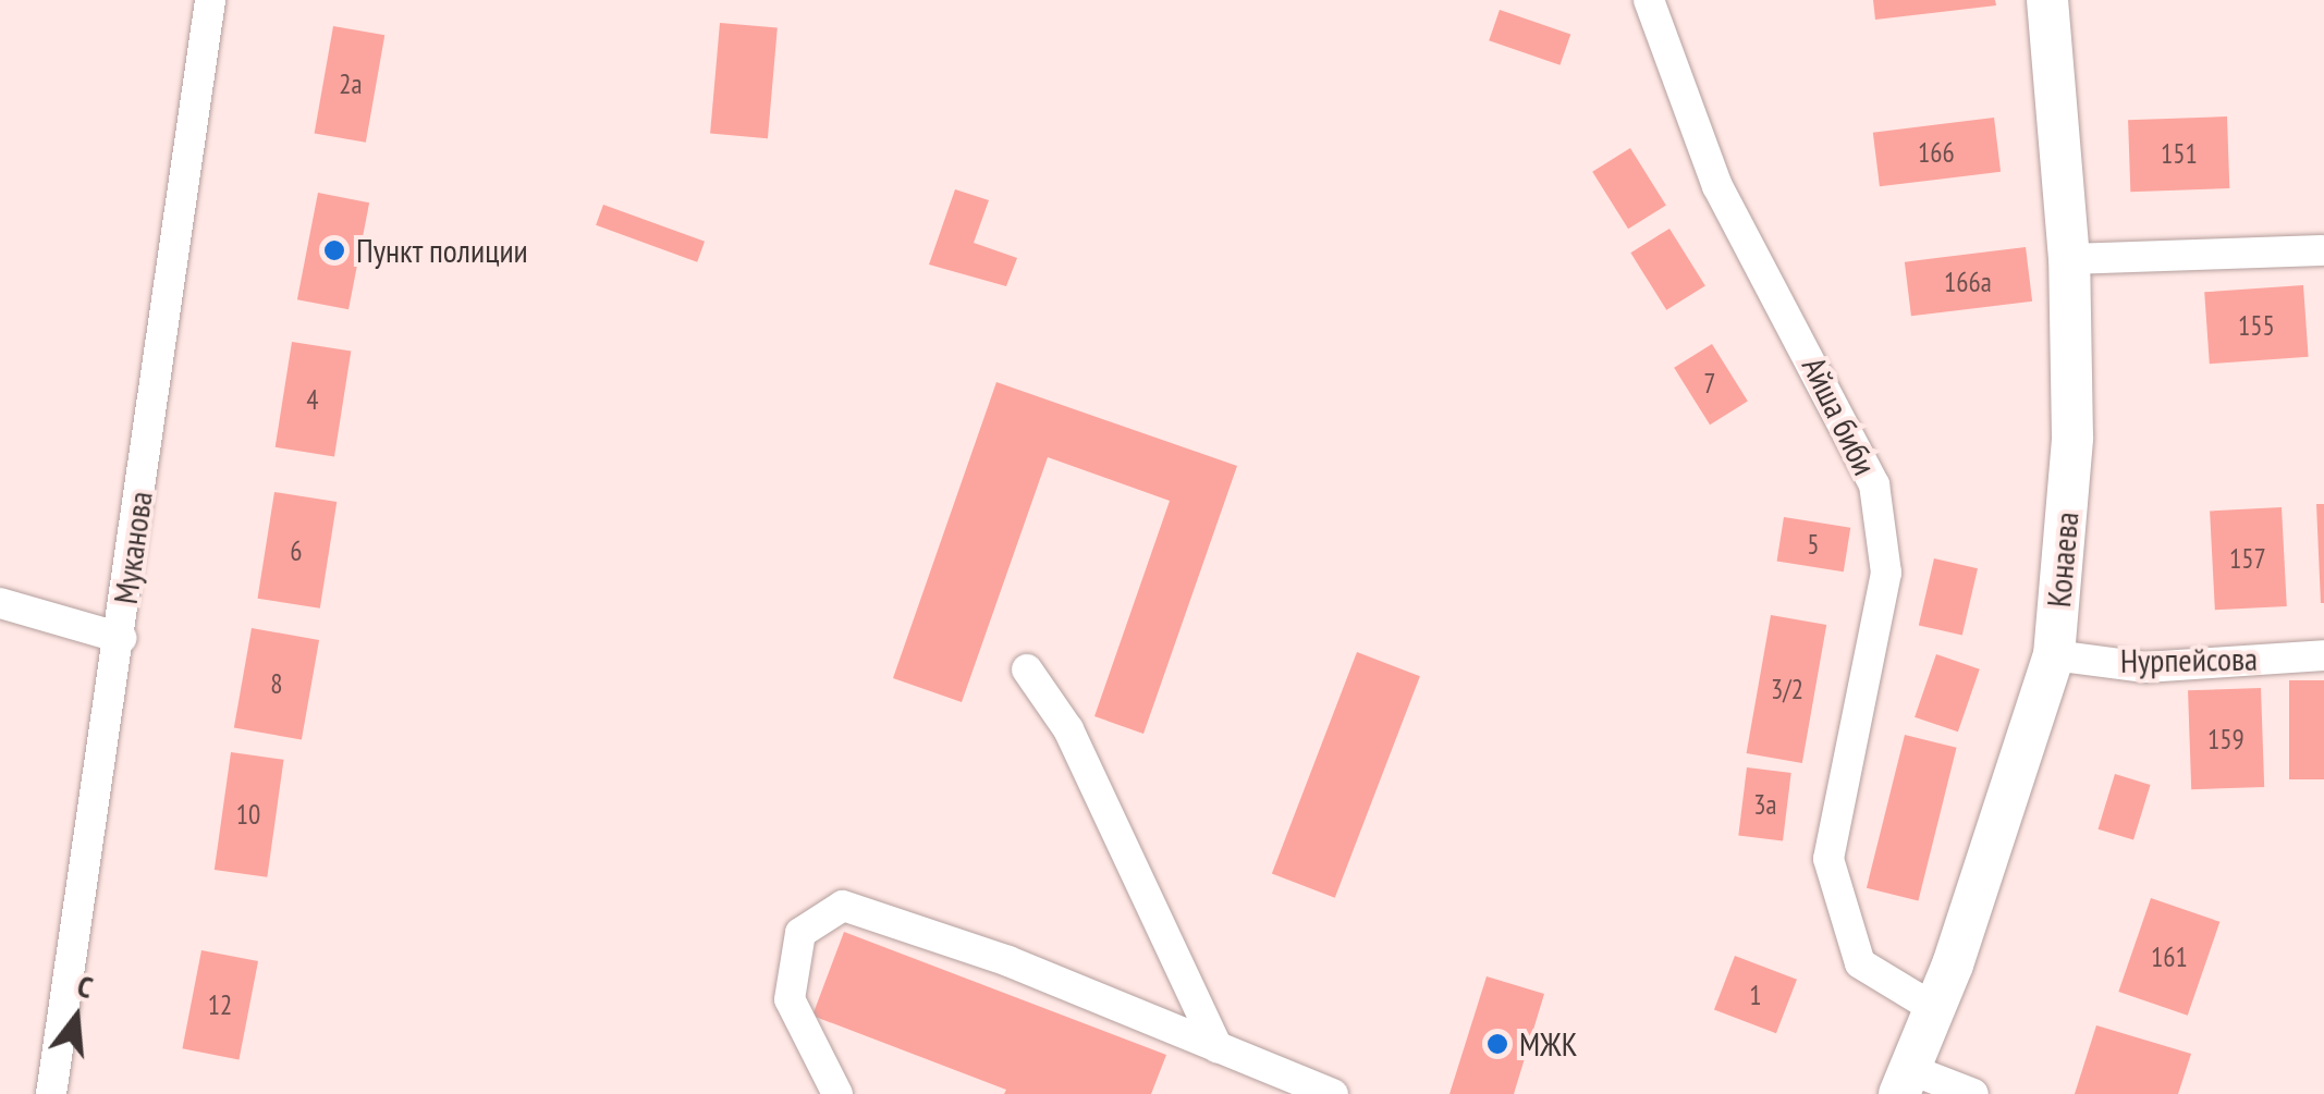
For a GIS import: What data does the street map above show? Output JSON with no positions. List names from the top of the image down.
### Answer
{
  "streets": {
    "main road": ["Конаева"],
    "street": ["Айша биби", "Муканова", "Нурпейсова"]
  },
  "crossings": [
    ["Айша биби", "Конаева"],
    ["Конаева", "Нурпейсова"]
  ],
  "places": ["Пункт полиции", "МЖК"],
  "house_numbers": [
    "2а",
    "166",
    "151",
    "166а",
    "155",
    "7",
    "4",
    "5",
    "6",
    "157",
    "8",
    "3/2",
    "159",
    "3а",
    "10",
    "161",
    "1",
    "12"
  ],
  "north": "top"
}
